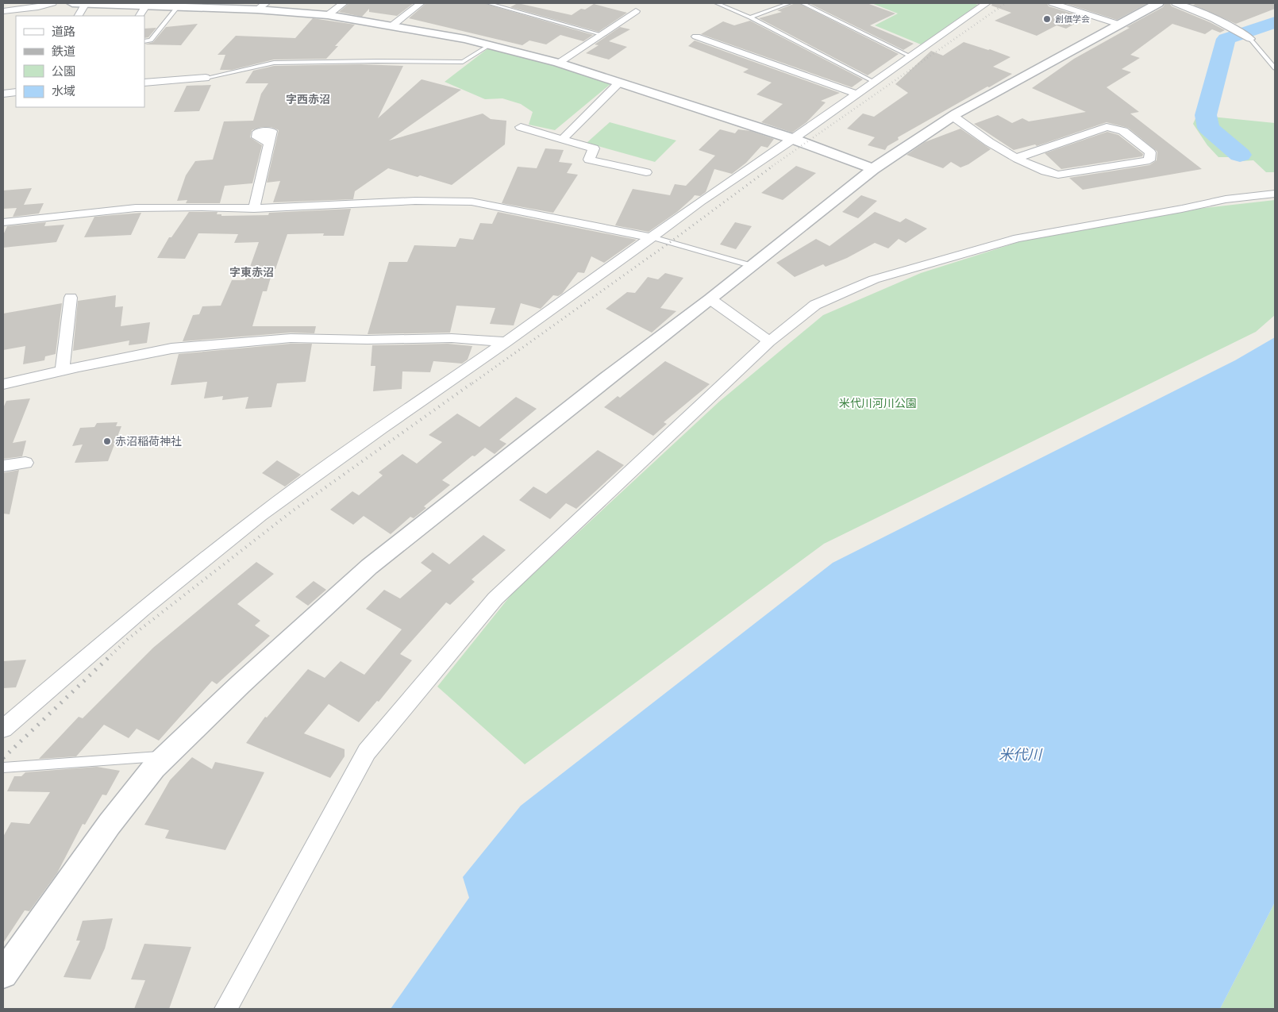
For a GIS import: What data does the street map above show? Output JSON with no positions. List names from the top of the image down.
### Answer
{
  "districts": ["字西赤沼", "字東赤沼"],
  "water": ["米代川"],
  "parks": ["米代川河川公園"],
  "places": ["創価学会", "赤沼稲荷神社"],
  "legend": [
    "道路",
    "鉄道",
    "公園",
    "水域"
  ]
}
